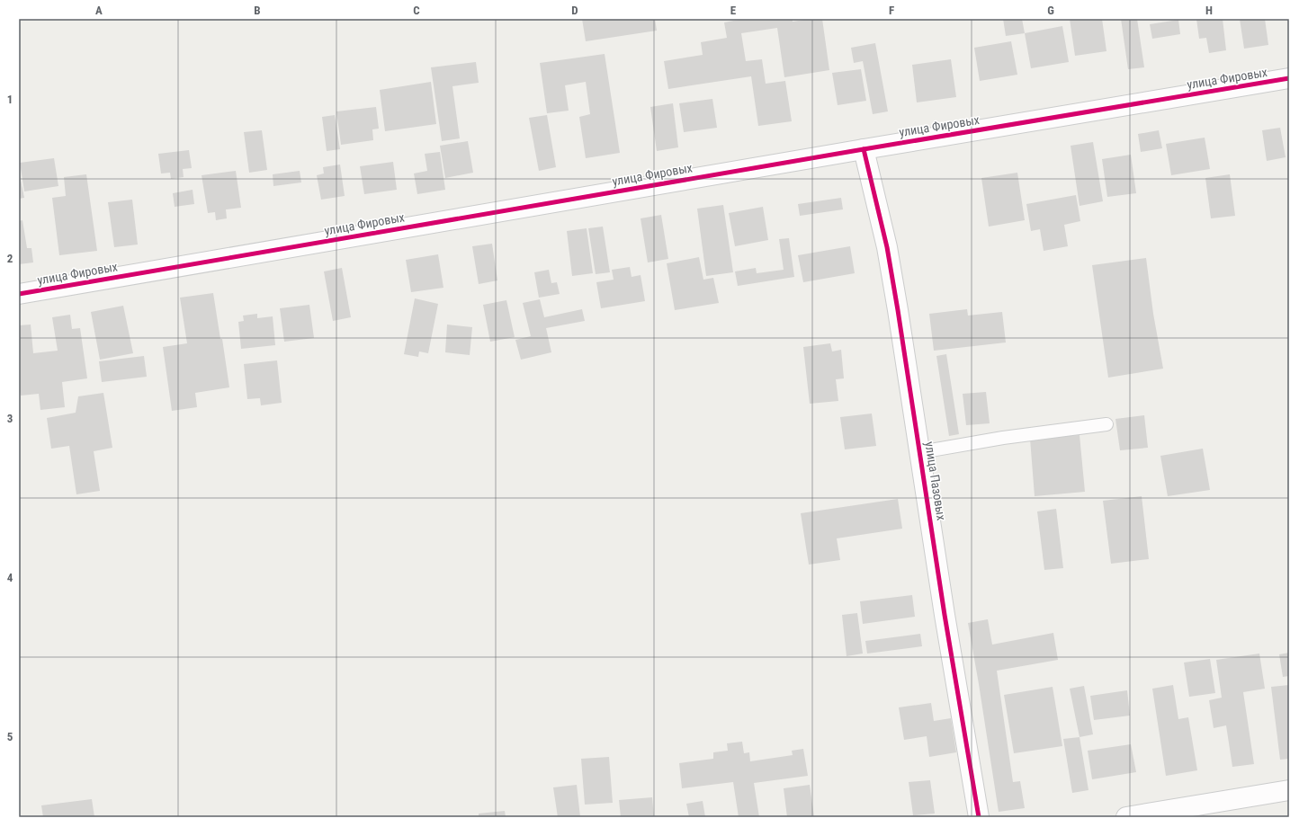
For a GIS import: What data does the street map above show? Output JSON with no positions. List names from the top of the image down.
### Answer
{
  "streets": {
    "street": ["улица Фировых", "улица Пазовых"]
  },
  "crossings": [
    ["улица Фировых", "улица Пазовых"]
  ],
  "grid": {
    "columns": [
      "A",
      "B",
      "C",
      "D",
      "E",
      "F",
      "G",
      "H"
    ],
    "rows": [
      "1",
      "2",
      "3",
      "4",
      "5"
    ]
  }
}
